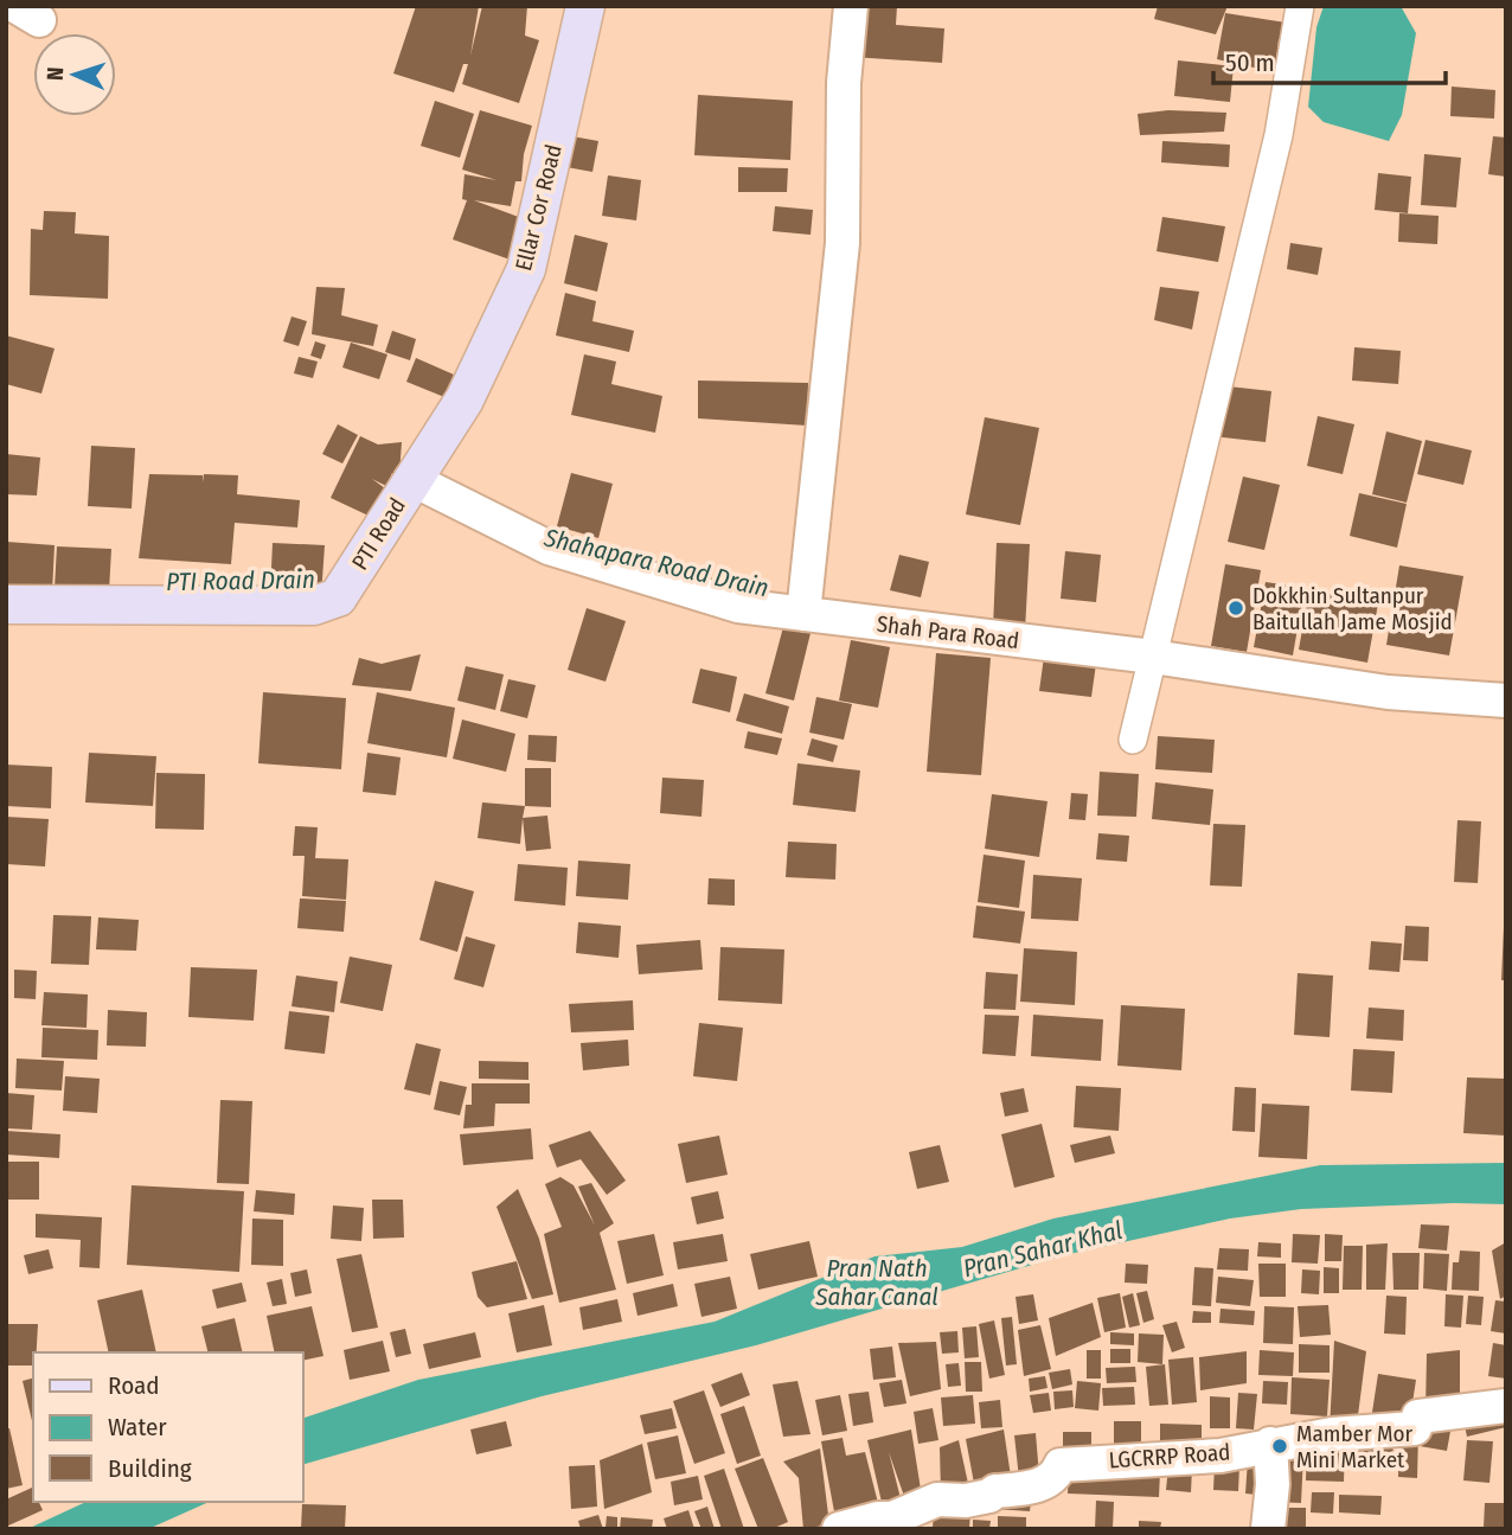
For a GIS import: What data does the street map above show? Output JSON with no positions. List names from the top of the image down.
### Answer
{
  "streets": {
    "main road": ["Ellar Cor Road", "PTI Road"],
    "street": ["Shah Para Road", "LGCRRP Road"]
  },
  "crossings": [
    ["Ellar Cor Road", "PTI Road"],
    ["PTI Road", "Shah Para Road"]
  ],
  "water": [
    "Shahapara Road Drain",
    "PTI Road Drain",
    "Pran Sahar Khal",
    "Pran Nath Sahar Canal"
  ],
  "places": ["Dokkhin Sultanpur Baitullah Jame Mosjid", "Mamber Mor Mini Market"],
  "legend": ["Road", "Water", "Building"],
  "scale_bar": "50 m",
  "north": "left"
}
